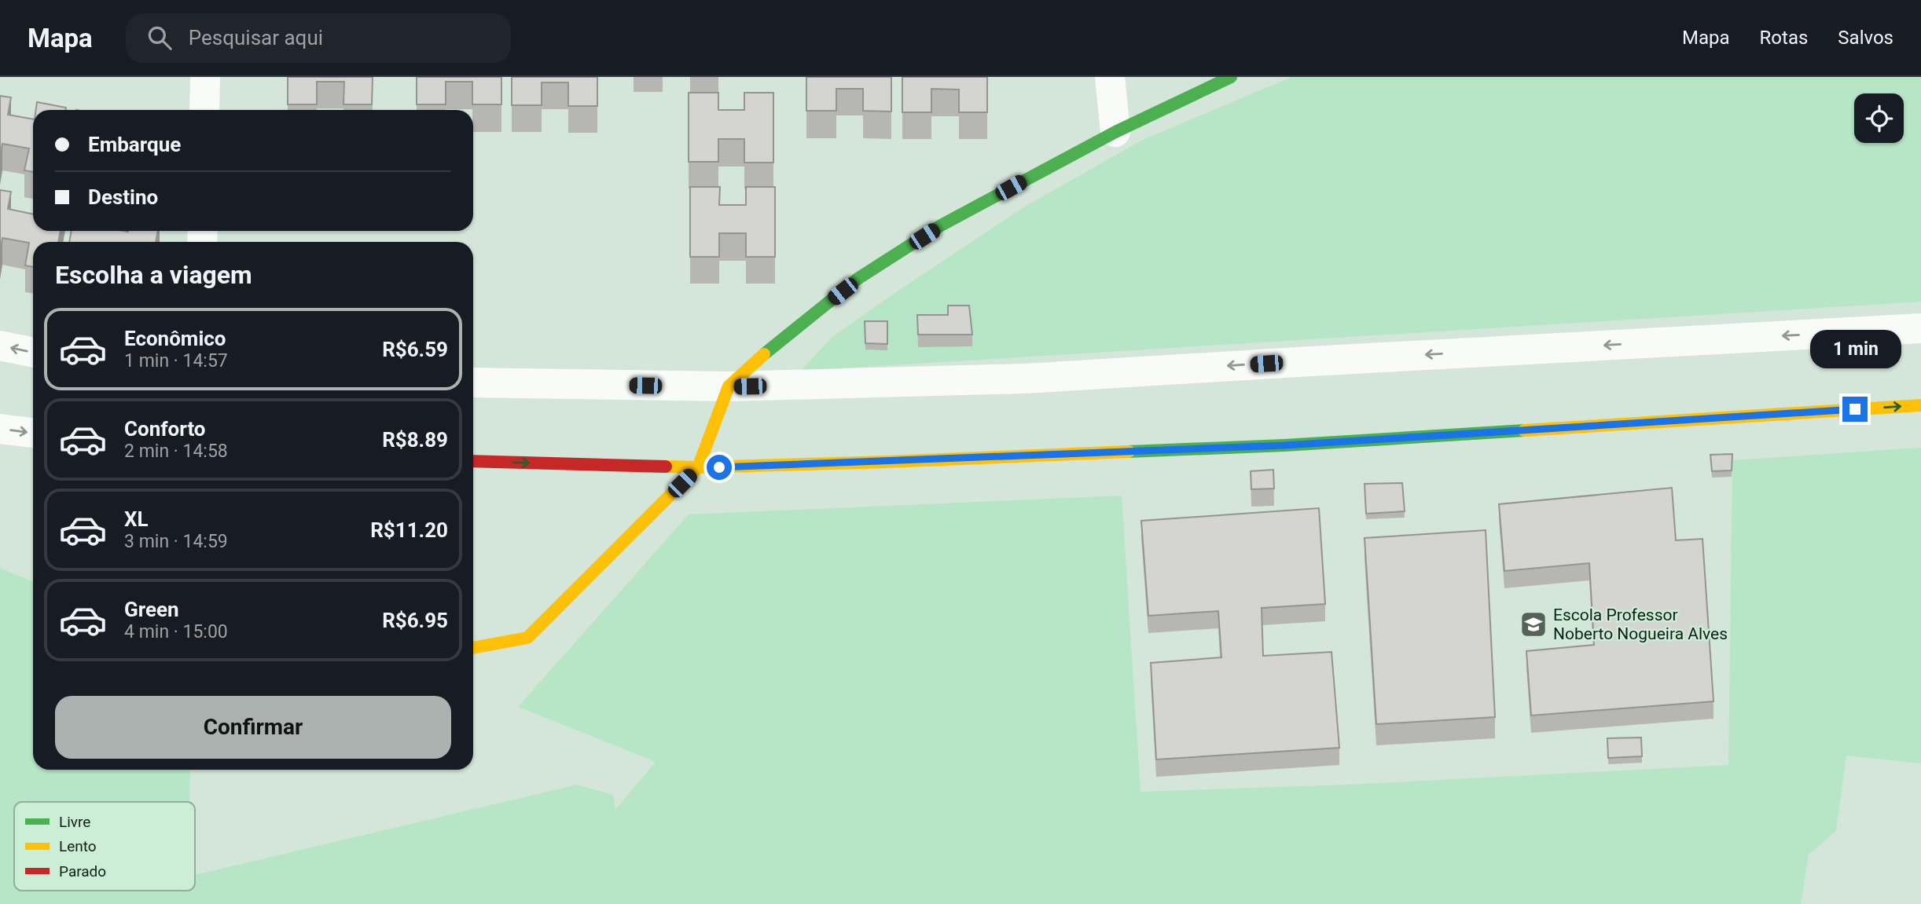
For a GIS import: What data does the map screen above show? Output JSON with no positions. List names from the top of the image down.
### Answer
{
  "places": {
    "school or university": ["Escola Professor Noberto Nogueira Alves"]
  },
  "legend": ["Livre", "Lento", "Parado"],
  "page": {
    "header": "Mapa",
    "search": "Pesquisar aqui",
    "nav": ["Mapa", "Rotas", "Salvos"],
    "banner": ["Embarque", "Destino"],
    "heading": "Escolha a viagem",
    "list": [
      {
        "name": "Econômico",
        "note": "1 min · 14:57",
        "value": "R$6.59"
      },
      {
        "name": "Conforto",
        "note": "2 min · 14:58",
        "value": "R$8.89"
      },
      {
        "name": "XL",
        "note": "3 min · 14:59",
        "value": "R$11.20"
      },
      {
        "name": "Green",
        "note": "4 min · 15:00",
        "value": "R$6.95"
      }
    ],
    "bubble": "1 min",
    "buttons": "Confirmar"
  }
}
